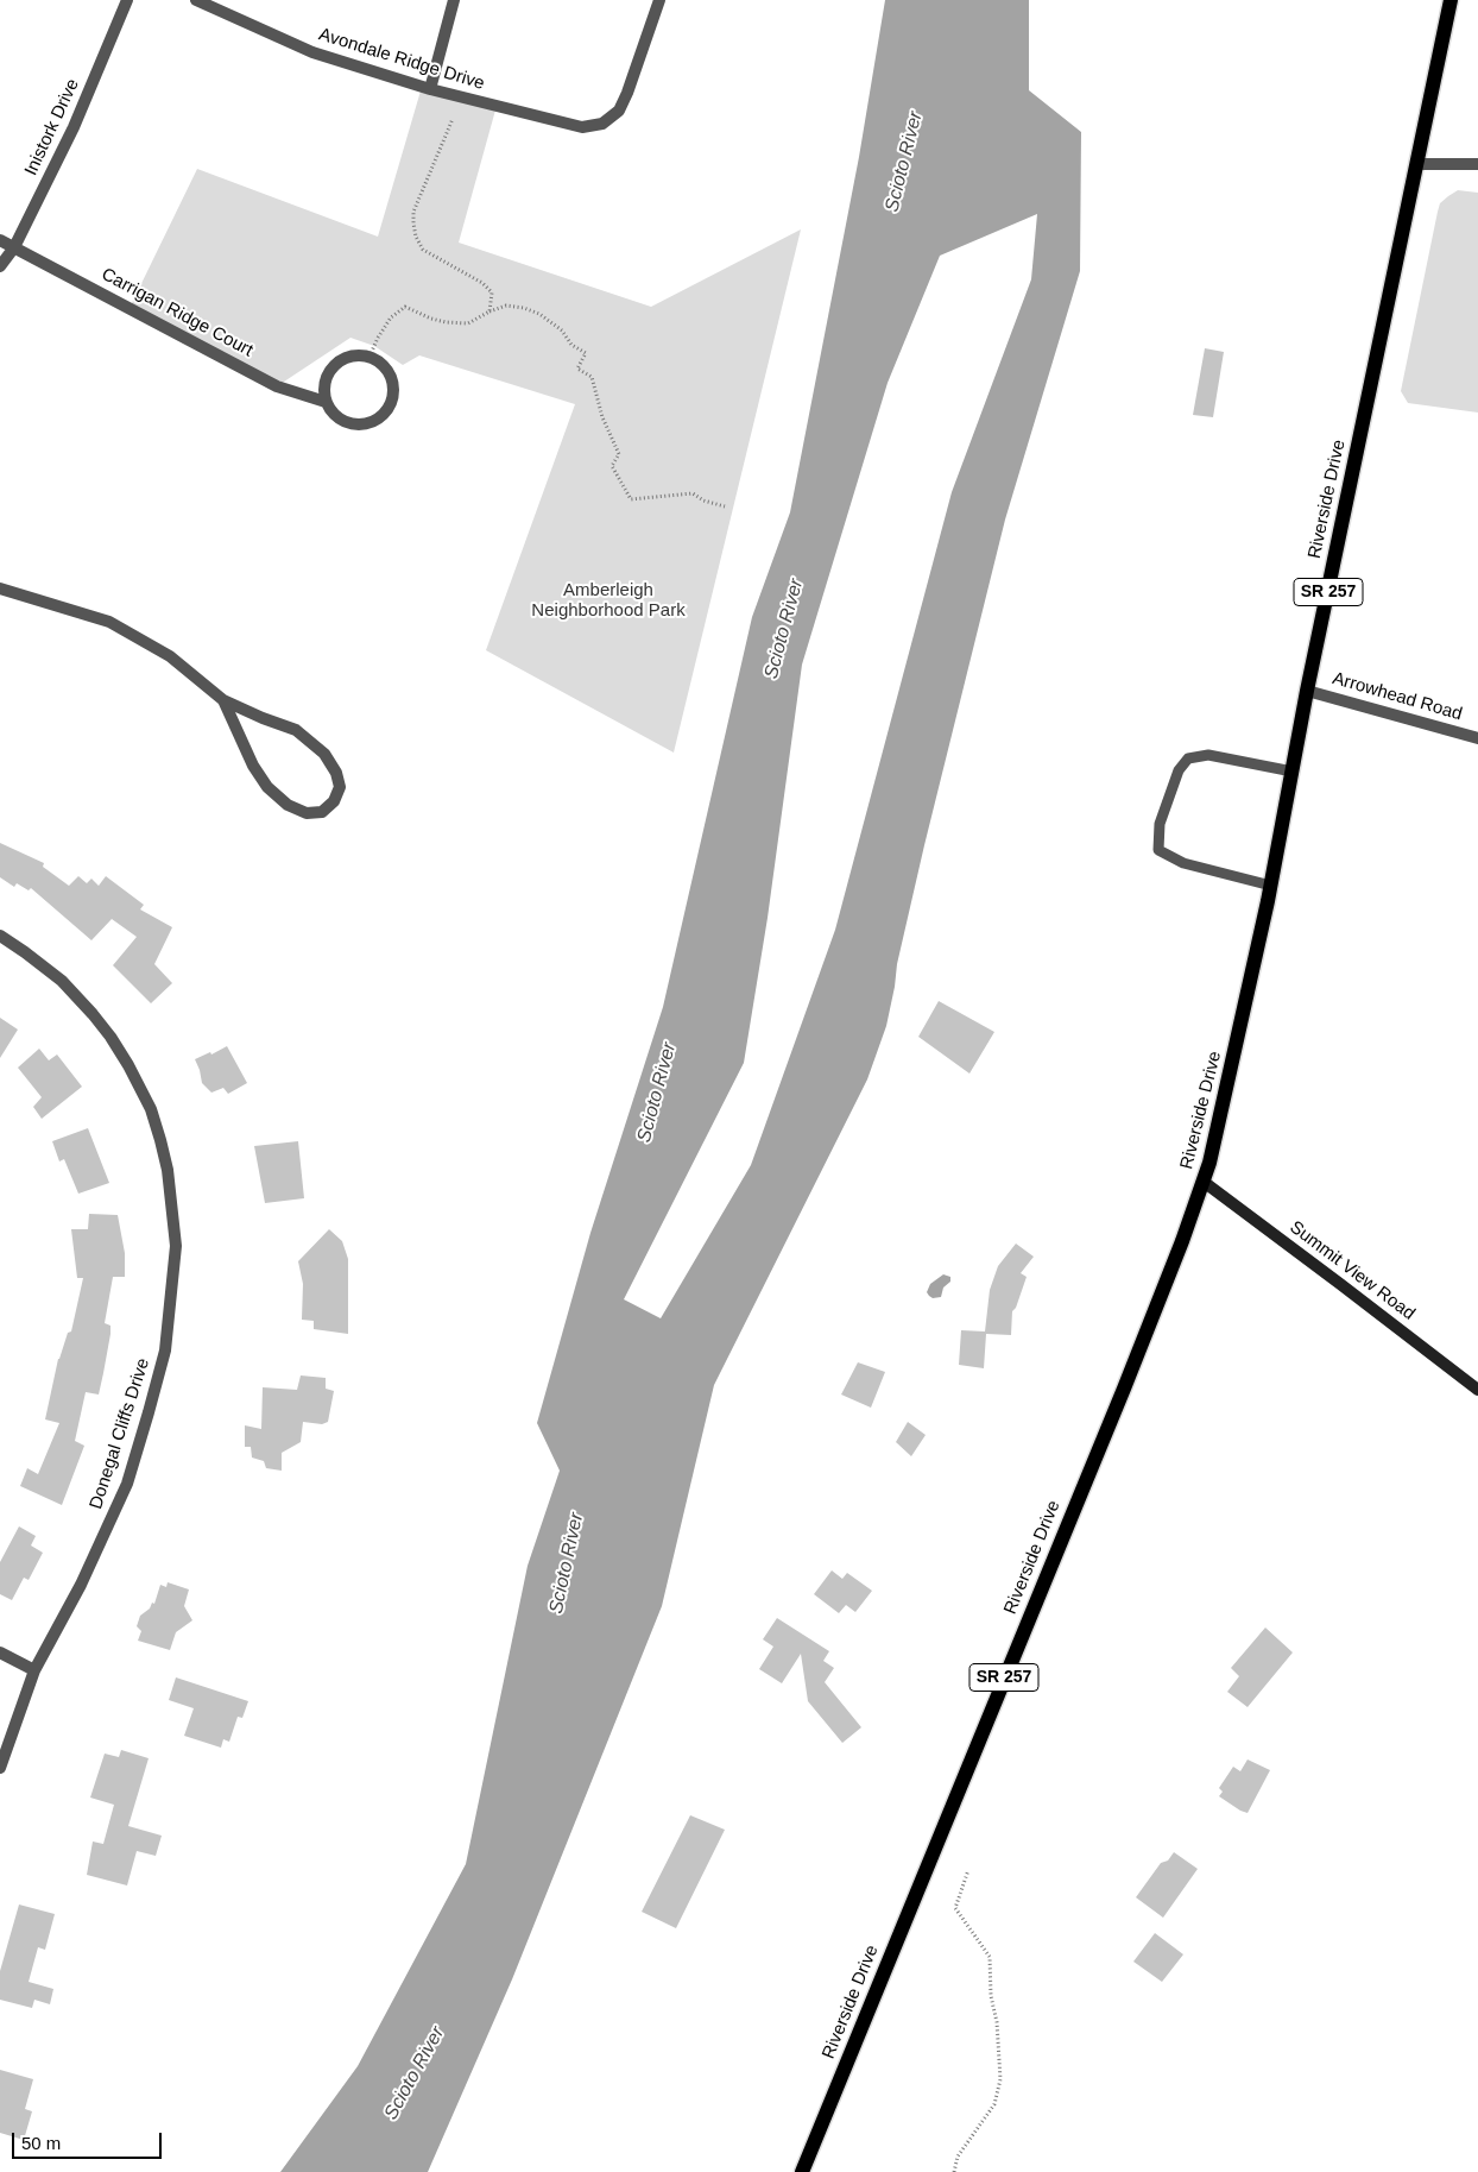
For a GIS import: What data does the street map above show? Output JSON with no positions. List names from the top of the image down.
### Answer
{
  "streets": {
    "main road": ["Riverside Drive", "SR 257"],
    "street": [
      "Avondale Ridge Drive",
      "Inistork Drive",
      "Carrigan Ridge Court",
      "Arrowhead Road",
      "Summit View Road",
      "Donegal Cliffs Drive"
    ]
  },
  "crossings": [
    ["Inistork Drive", "Carrigan Ridge Court"],
    ["Riverside Drive", "Arrowhead Road"],
    ["Riverside Drive", "Summit View Road"]
  ],
  "water": ["Scioto River"],
  "parks": ["Amberleigh Neighborhood Park"],
  "scale_bar": "50 m"
}
